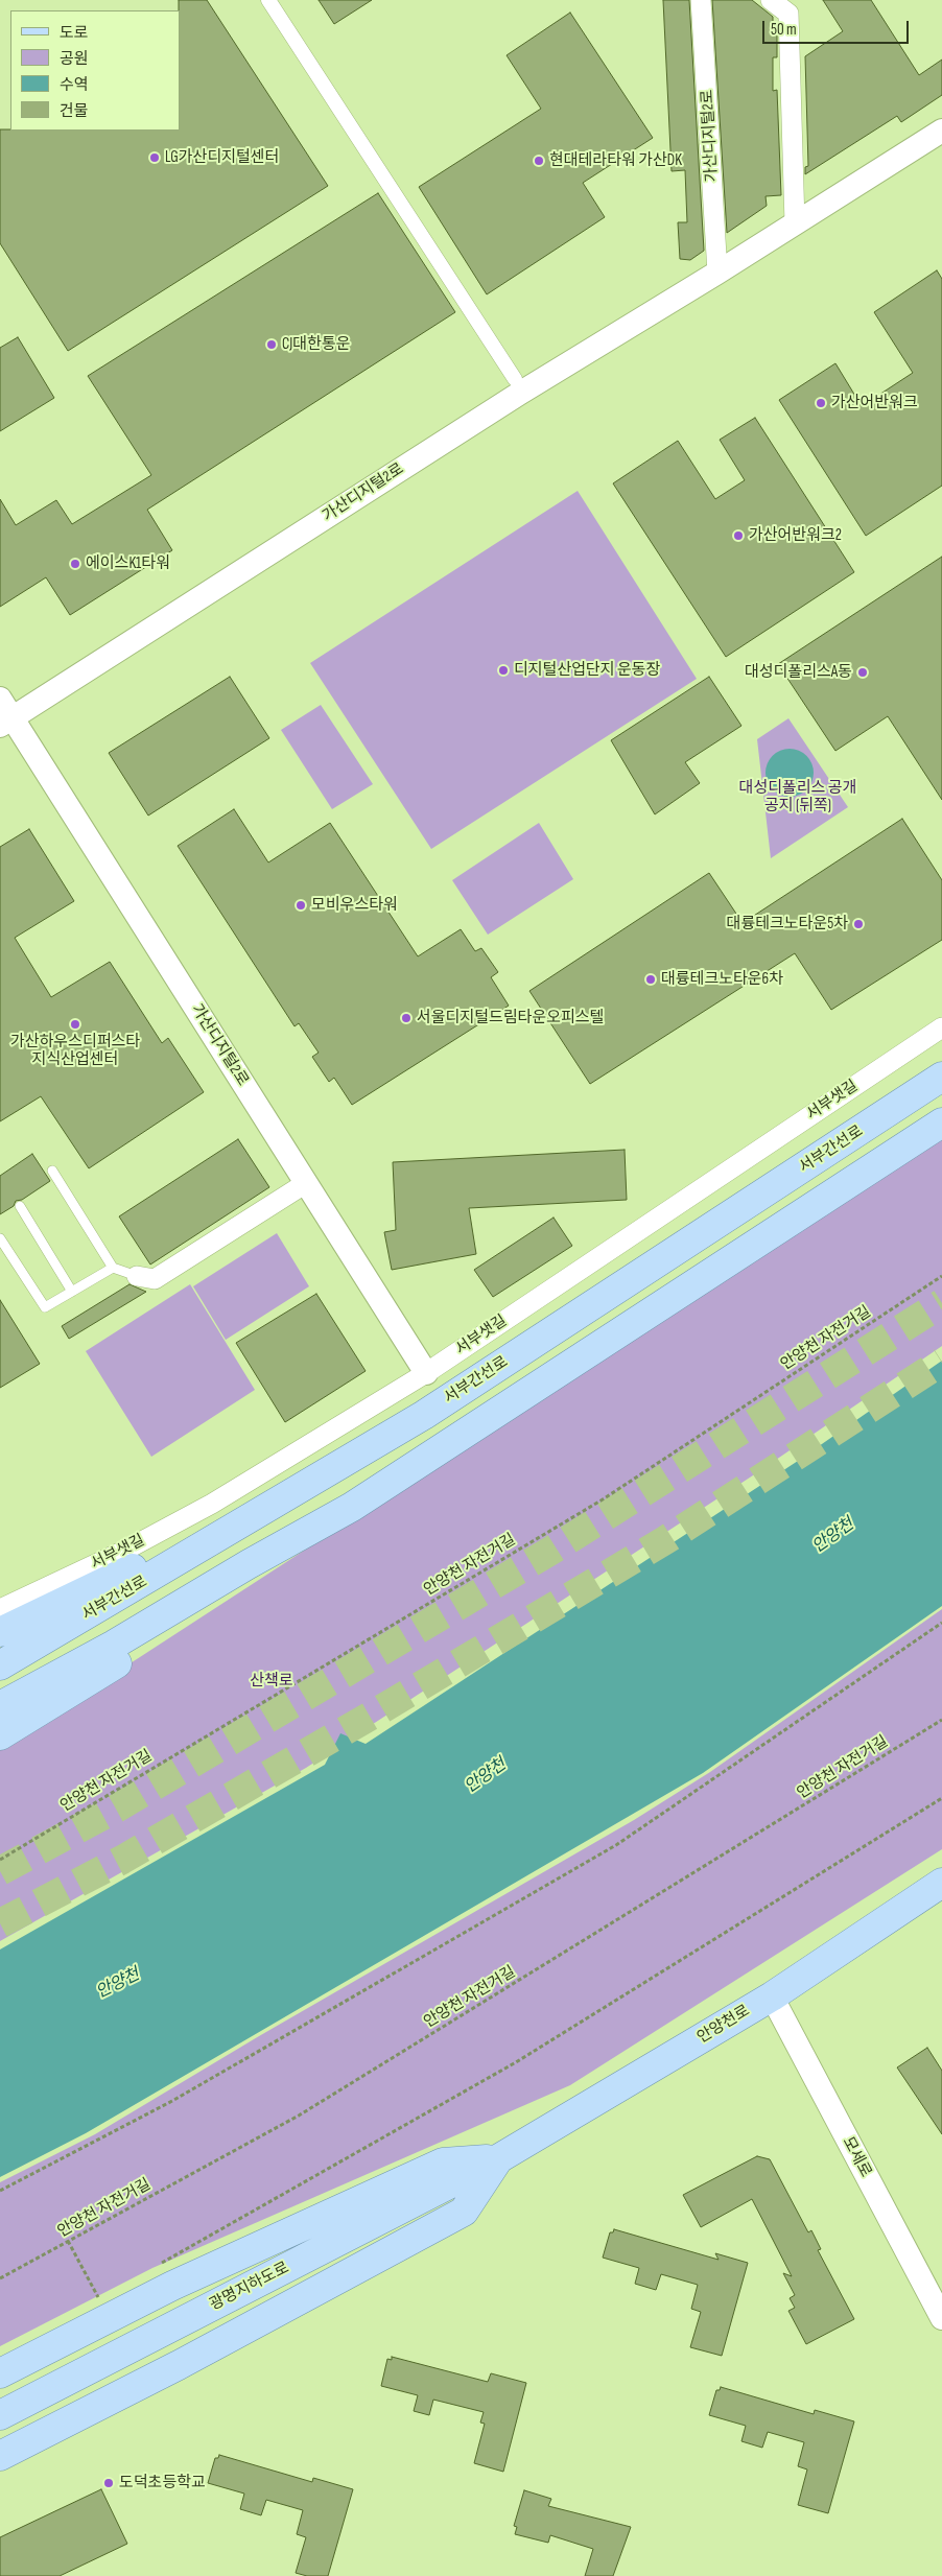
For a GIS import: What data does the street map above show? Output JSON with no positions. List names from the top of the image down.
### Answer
{
  "streets": {
    "main road": ["서부간선로", "안양천로", "광명지하도로"],
    "street": ["가산디지털2로", "서부샛길", "모세로"],
    "path": ["안양천 자전거길"]
  },
  "crossings": [
    ["가산디지털2로", "서부샛길"],
    ["안양천로", "모세로"],
    ["안양천로", "광명지하도로"]
  ],
  "water": ["안양천"],
  "parks": ["대성디폴리스 공개 공지 (뒤쪽)", "산책로"],
  "places": [
    "LG가산디지털센터",
    "현대테라타워 가산DK",
    "CJ대한통운",
    "가산어반워크",
    "가산어반워크2",
    "에이스K1타워",
    "디지털산업단지 운동장",
    "대성디폴리스A동",
    "모비우스타워",
    "대륭테크노타운5차",
    "대륭테크노타운6차",
    "서울디지털드림타운오피스텔",
    "가산하우스디퍼스타 지식산업센터",
    "도덕초등학교"
  ],
  "legend": [
    "도로",
    "공원",
    "수역",
    "건물"
  ],
  "scale_bar": "50 m"
}
